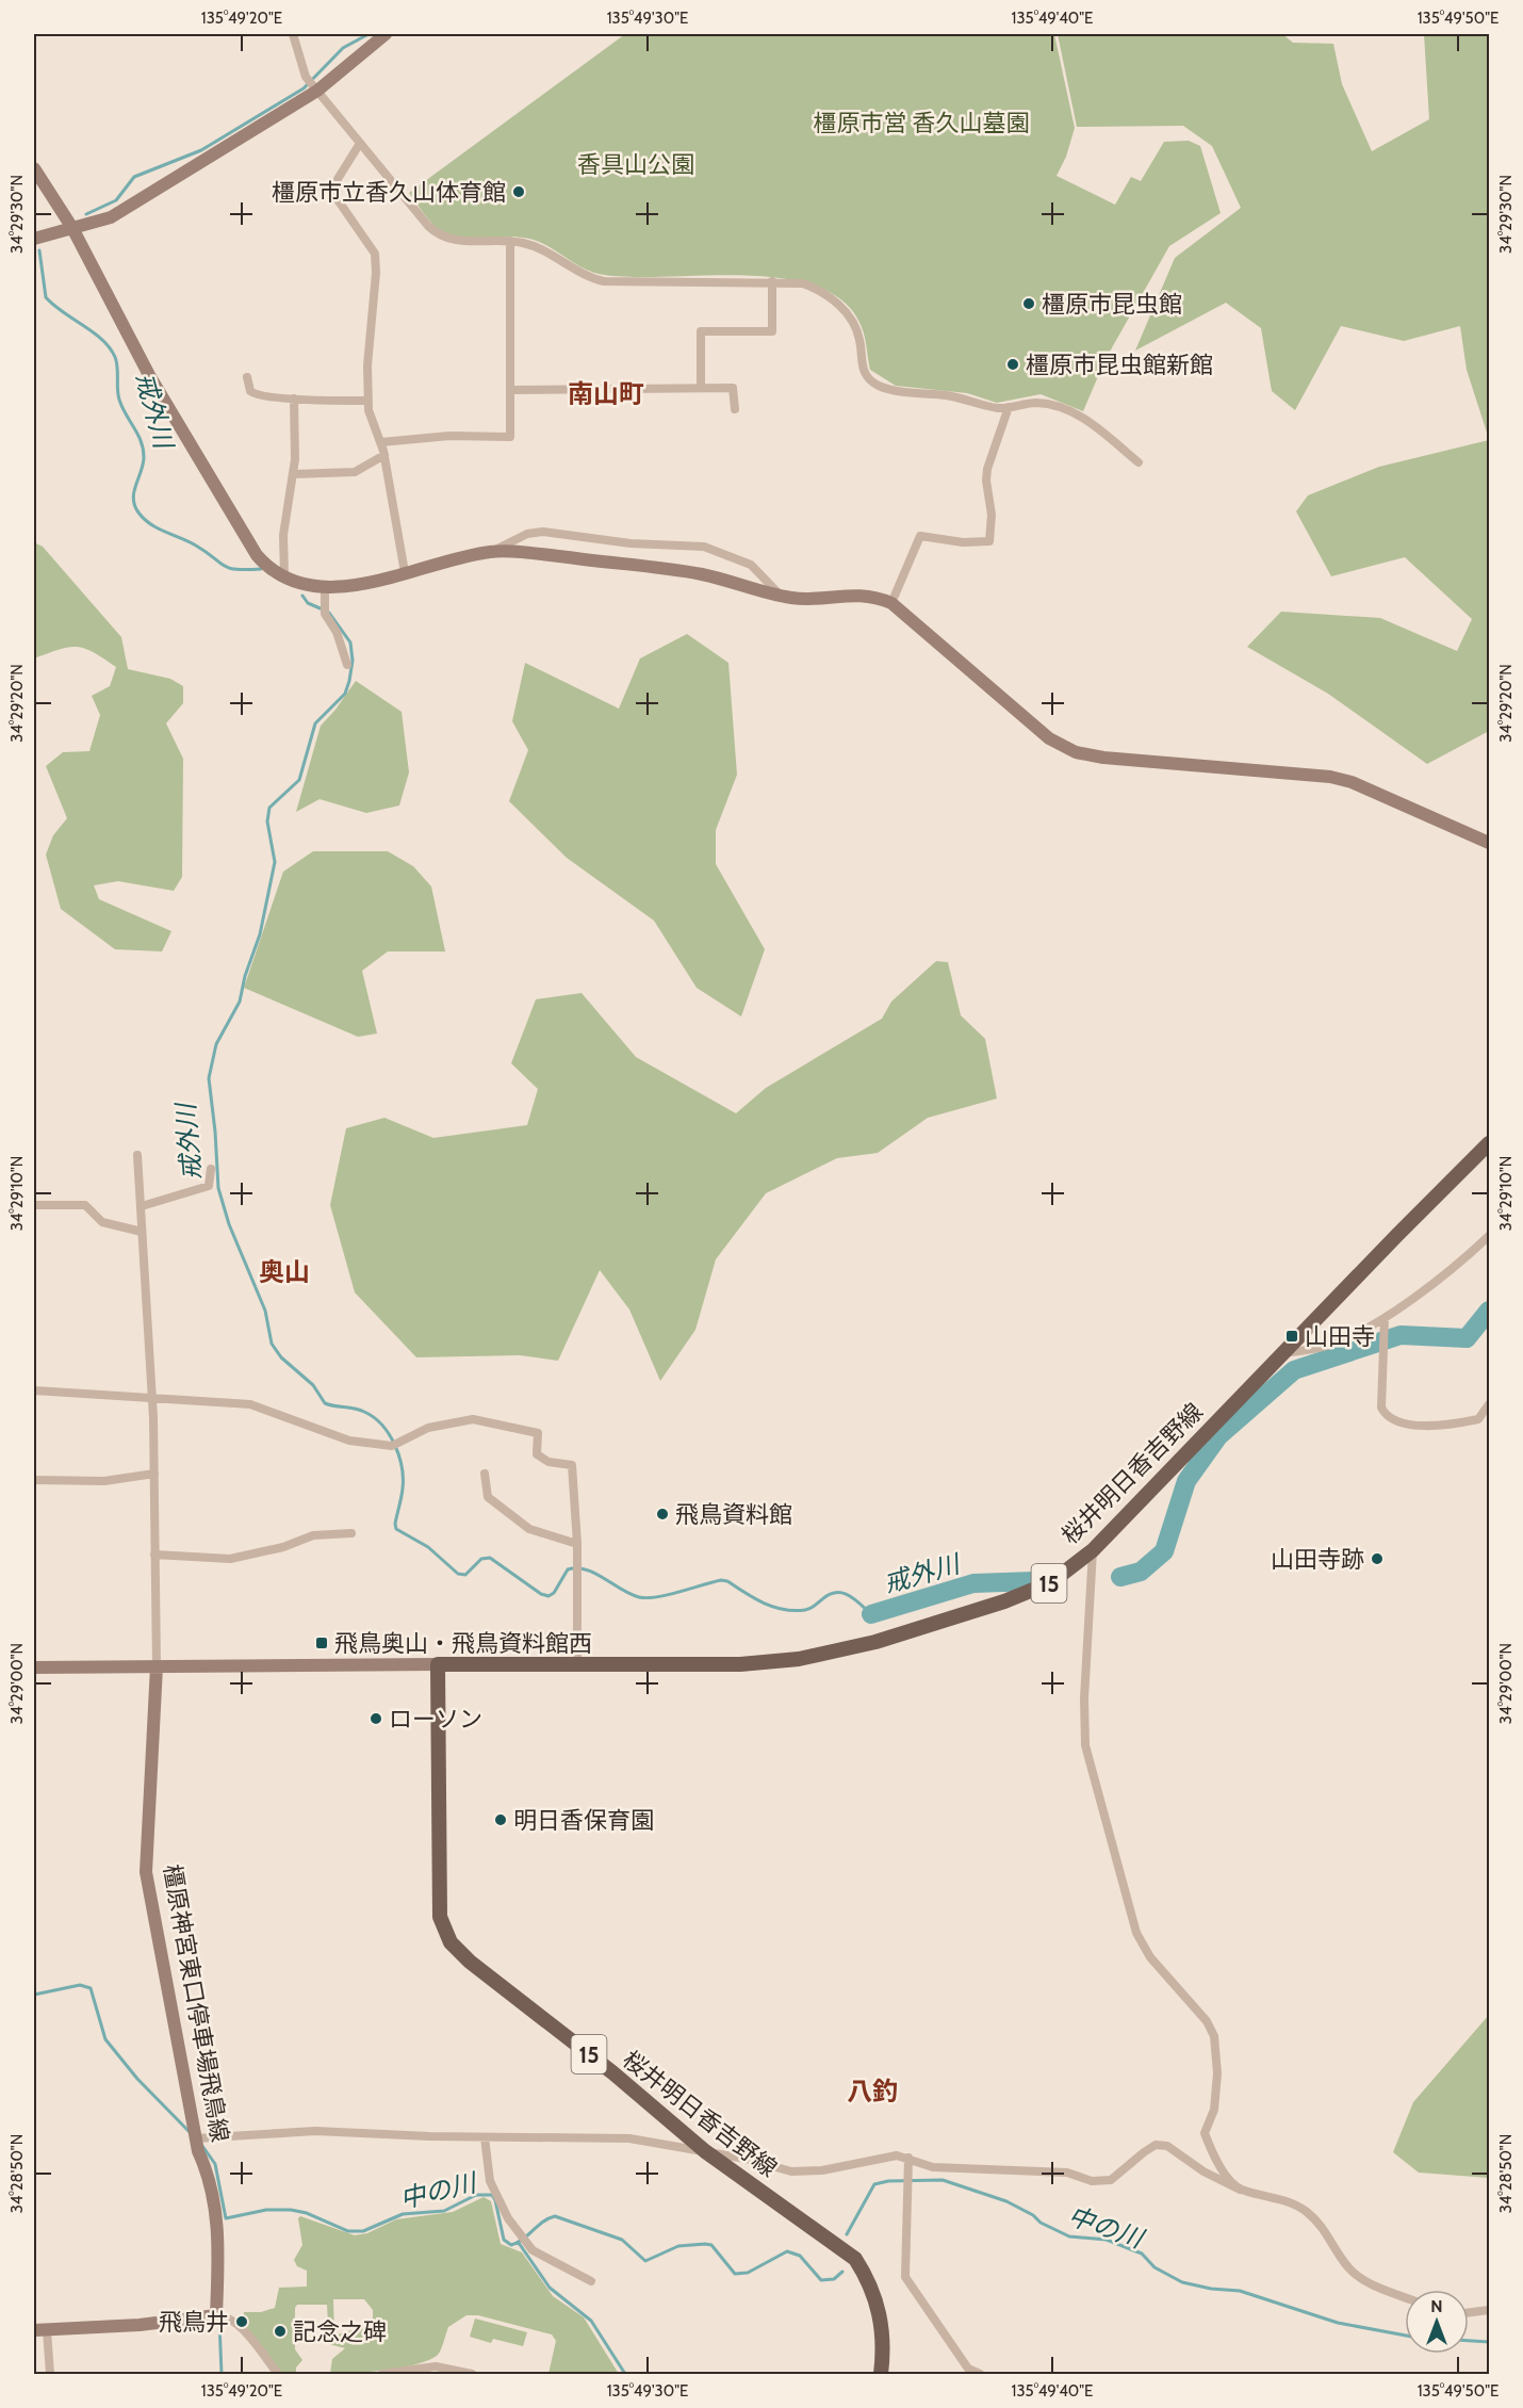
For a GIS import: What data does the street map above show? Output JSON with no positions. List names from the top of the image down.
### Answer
{
  "streets": {
    "main road": ["桜井明日香吉野線", "15"],
    "street": ["橿原神宮東口停車場飛鳥線"]
  },
  "districts": ["南山町", "奥山", "八釣"],
  "water": ["戒外川", "中の川"],
  "parks": ["橿原市営 香久山墓園", "香具山公園"],
  "places": {
    "other": [
      "橿原市立香久山体育館",
      "橿原市昆虫館",
      "橿原市昆虫館新館",
      "飛鳥資料館",
      "山田寺跡",
      "ローソン",
      "明日香保育園",
      "飛鳥井",
      "記念之碑"
    ],
    "transit": ["山田寺", "飛鳥奥山・飛鳥資料館西"]
  },
  "north": "top",
  "coordinates": [
    "135°49'20\"E",
    "135°49'30\"E",
    "135°49'40\"E",
    "135°49'50\"E",
    "34°29'30\"N",
    "34°29'20\"N",
    "34°29'10\"N",
    "34°29'00\"N",
    "34°28'50\"N"
  ]
}
